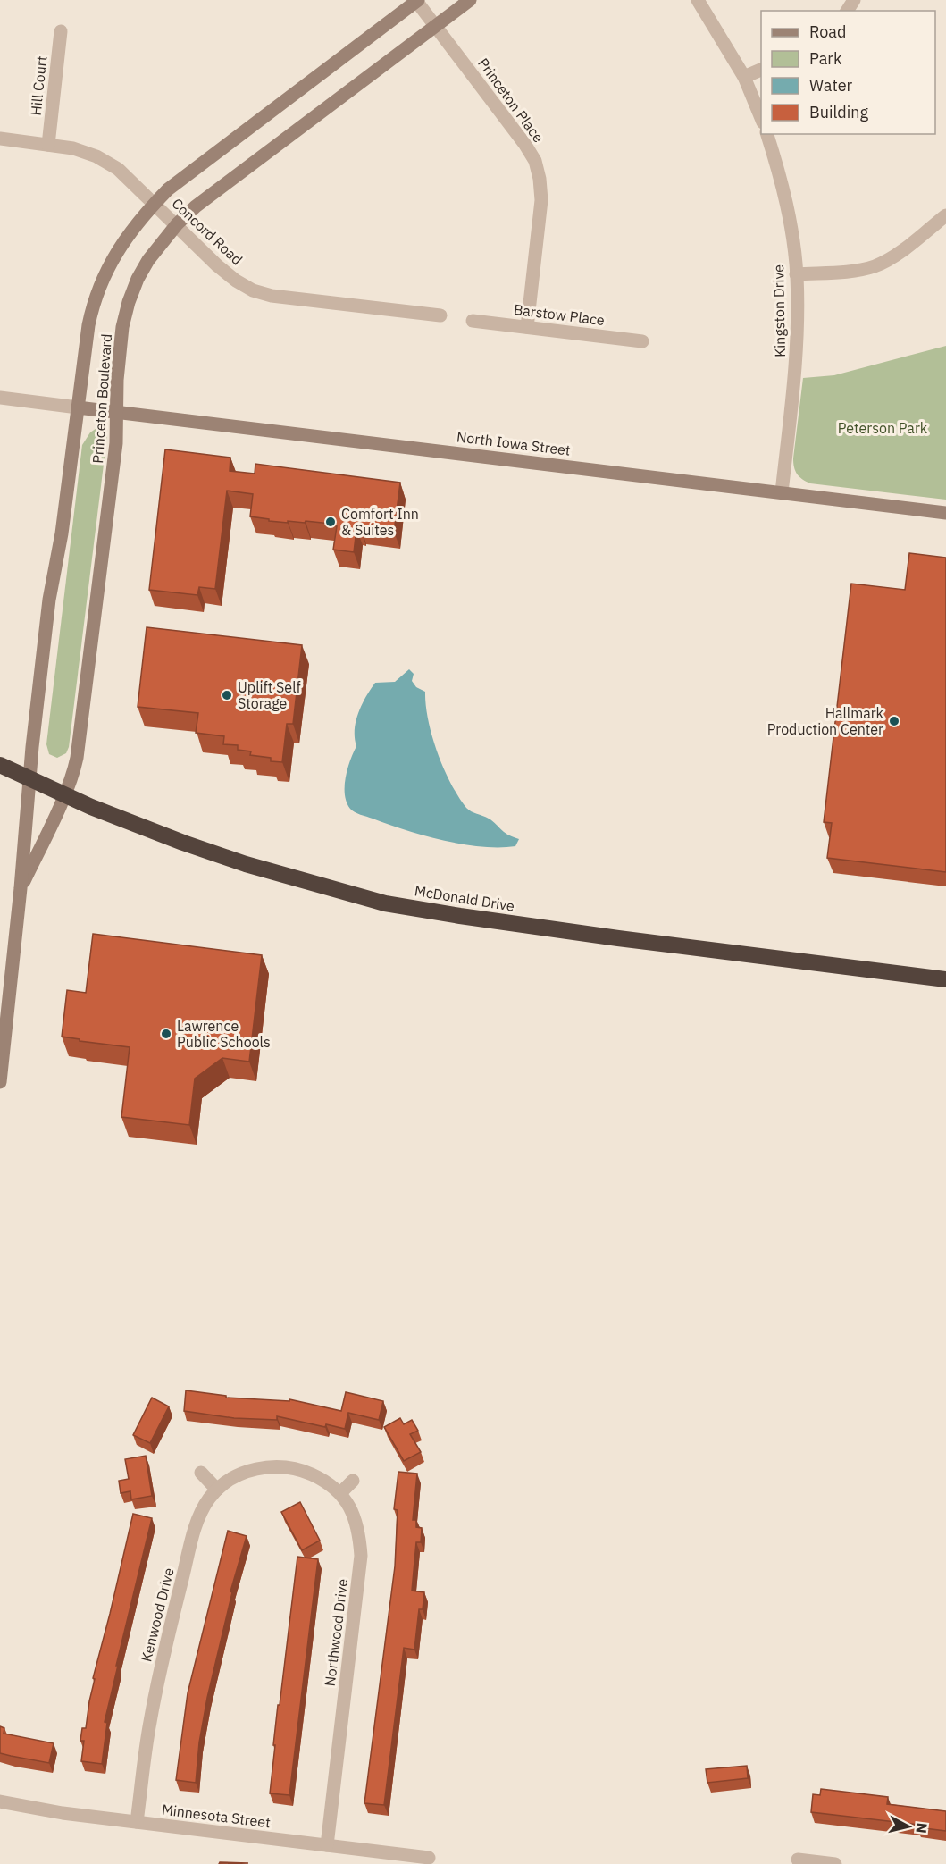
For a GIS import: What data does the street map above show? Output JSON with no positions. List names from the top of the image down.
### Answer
{
  "streets": {
    "highway": ["McDonald Drive"],
    "street": [
      "Hill Court",
      "Princeton Place",
      "Concord Road",
      "Kingston Drive",
      "Barstow Place",
      "Princeton Boulevard",
      "North Iowa Street",
      "Kenwood Drive",
      "Northwood Drive",
      "Minnesota Street"
    ]
  },
  "crossings": [
    ["Hill Court", "Concord Road"],
    ["Princeton Place", "Barstow Place"],
    ["Princeton Place", "Princeton Boulevard"],
    ["Concord Road", "Princeton Boulevard"],
    ["Kingston Drive", "North Iowa Street"],
    ["Princeton Boulevard", "North Iowa Street"],
    ["Princeton Boulevard", "McDonald Drive"],
    ["Kenwood Drive", "Northwood Drive"],
    ["Kenwood Drive", "Minnesota Street"],
    ["Northwood Drive", "Minnesota Street"]
  ],
  "parks": ["Peterson Park"],
  "places": [
    "Comfort Inn & Suites",
    "Uplift Self Storage",
    "Hallmark Production Center",
    "Lawrence Public Schools"
  ],
  "legend": [
    "Road",
    "Park",
    "Water",
    "Building"
  ],
  "north": "right"
}
